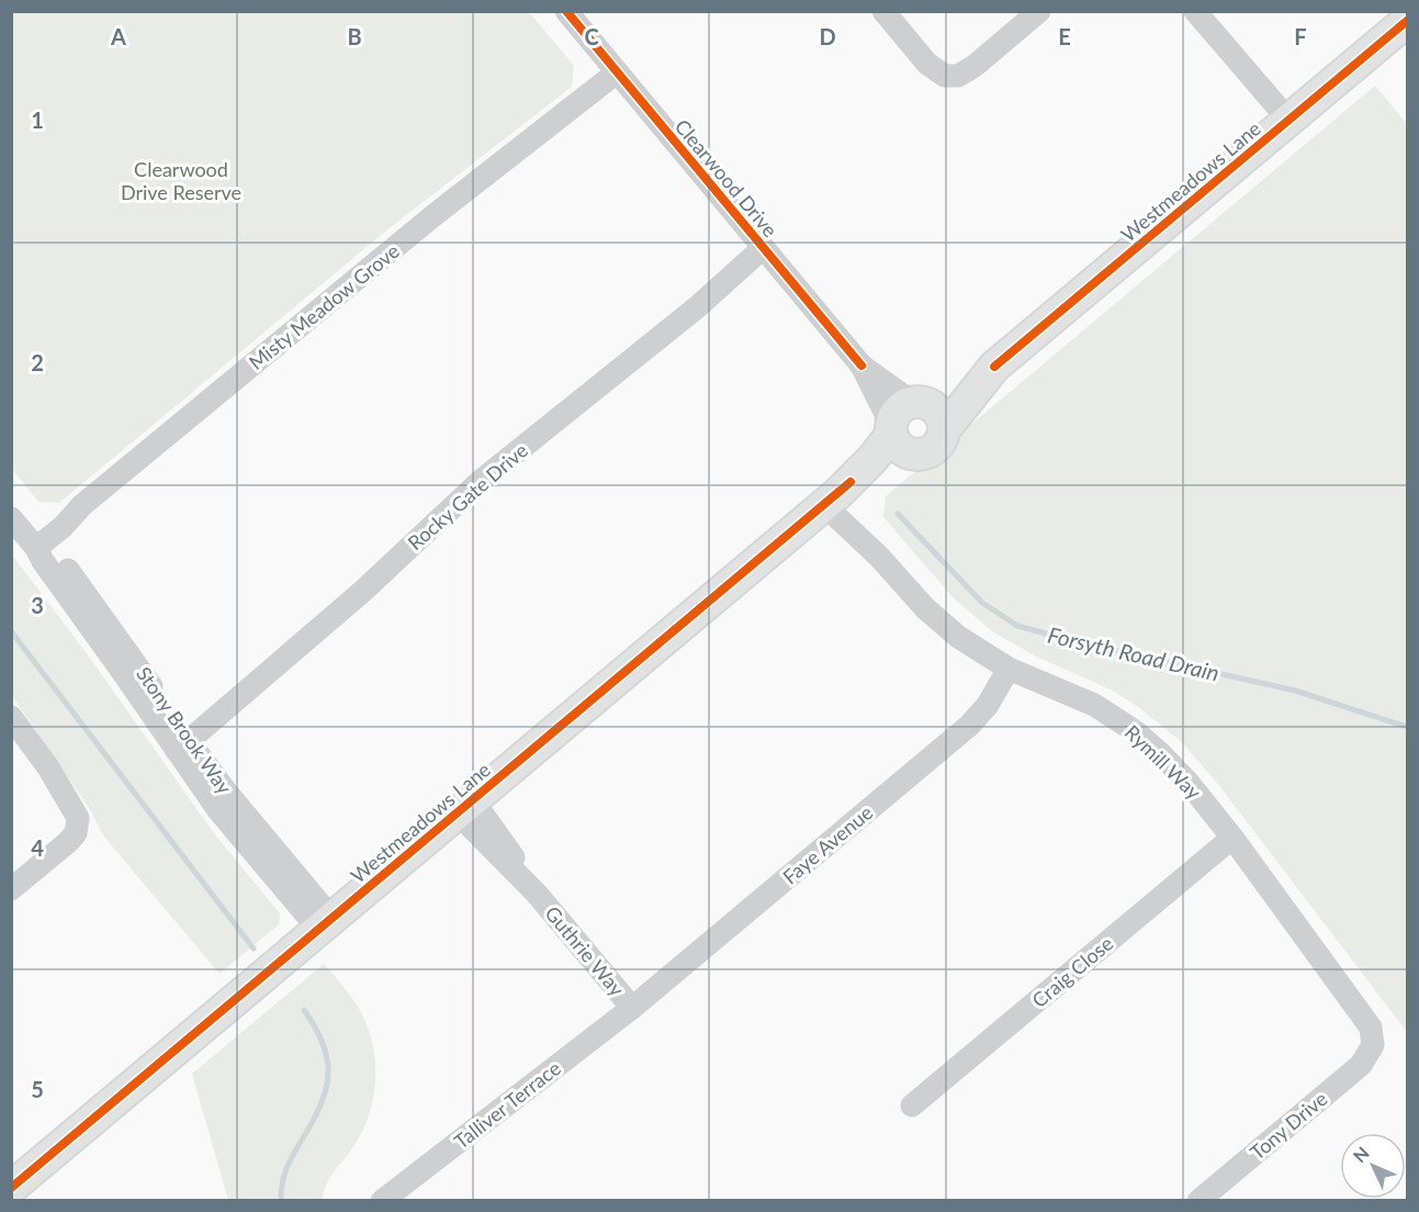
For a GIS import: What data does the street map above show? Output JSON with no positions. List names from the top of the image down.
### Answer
{
  "streets": {
    "street": [
      "Clearwood Drive",
      "Westmeadows Lane",
      "Misty Meadow Grove",
      "Rocky Gate Drive",
      "Stony Brook Way",
      "Rymill Way",
      "Faye Avenue",
      "Guthrie Way",
      "Craig Close",
      "Talliver Terrace",
      "Tony Drive"
    ]
  },
  "crossings": [
    ["Clearwood Drive", "Westmeadows Lane"],
    ["Clearwood Drive", "Misty Meadow Grove"],
    ["Clearwood Drive", "Rocky Gate Drive"],
    ["Westmeadows Lane", "Stony Brook Way"],
    ["Westmeadows Lane", "Rymill Way"],
    ["Westmeadows Lane", "Guthrie Way"],
    ["Misty Meadow Grove", "Stony Brook Way"],
    ["Rocky Gate Drive", "Stony Brook Way"],
    ["Rymill Way", "Faye Avenue"],
    ["Rymill Way", "Craig Close"],
    ["Rymill Way", "Tony Drive"],
    ["Faye Avenue", "Guthrie Way"],
    ["Faye Avenue", "Talliver Terrace"],
    ["Guthrie Way", "Talliver Terrace"]
  ],
  "water": ["Forsyth Road Drain"],
  "parks": ["Clearwood Drive Reserve"],
  "north": "top left",
  "grid": {
    "columns": [
      "A",
      "B",
      "C",
      "D",
      "E",
      "F"
    ],
    "rows": [
      "1",
      "2",
      "3",
      "4",
      "5"
    ]
  }
}
